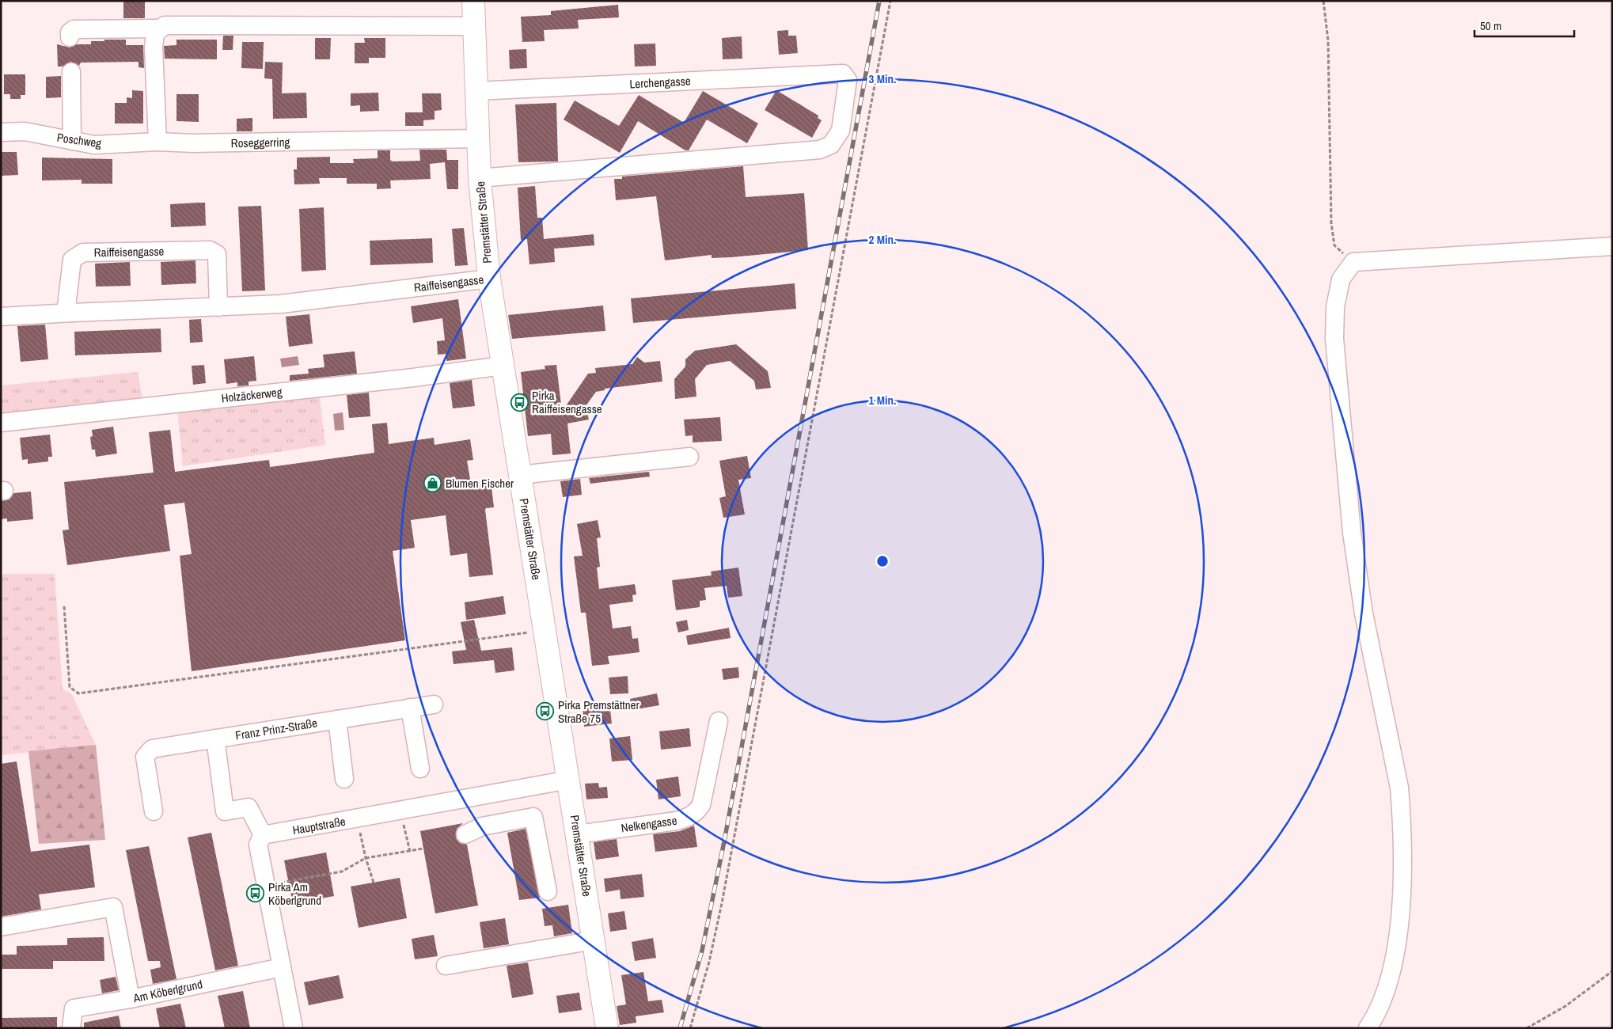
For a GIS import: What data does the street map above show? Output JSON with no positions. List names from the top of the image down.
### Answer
{
  "streets": {
    "main road": ["Premstätter Straße"],
    "street": [
      "Lerchengasse",
      "Poschweg",
      "Roseggerring",
      "Raiffeisengasse",
      "Holzäckerweg",
      "Franz Prinz-Straße",
      "Nelkengasse",
      "Hauptstraße",
      "Am Köberlgrund"
    ]
  },
  "crossings": [
    ["Lerchengasse", "Premstätter Straße"],
    ["Poschweg", "Roseggerring"],
    ["Roseggerring", "Premstätter Straße"],
    ["Premstätter Straße", "Raiffeisengasse"],
    ["Premstätter Straße", "Holzäckerweg"],
    ["Premstätter Straße", "Nelkengasse"],
    ["Premstätter Straße", "Hauptstraße"]
  ],
  "places": {
    "bus stop": ["Pirka Raiffeisengasse", "Pirka Premstättner Straße 75", "Pirka Am Köberlgrund"],
    "shop": ["Blumen Fischer"]
  },
  "scale_bar": "50 m",
  "rings": ["3 Min.", "2 Min.", "1 Min."]
}
